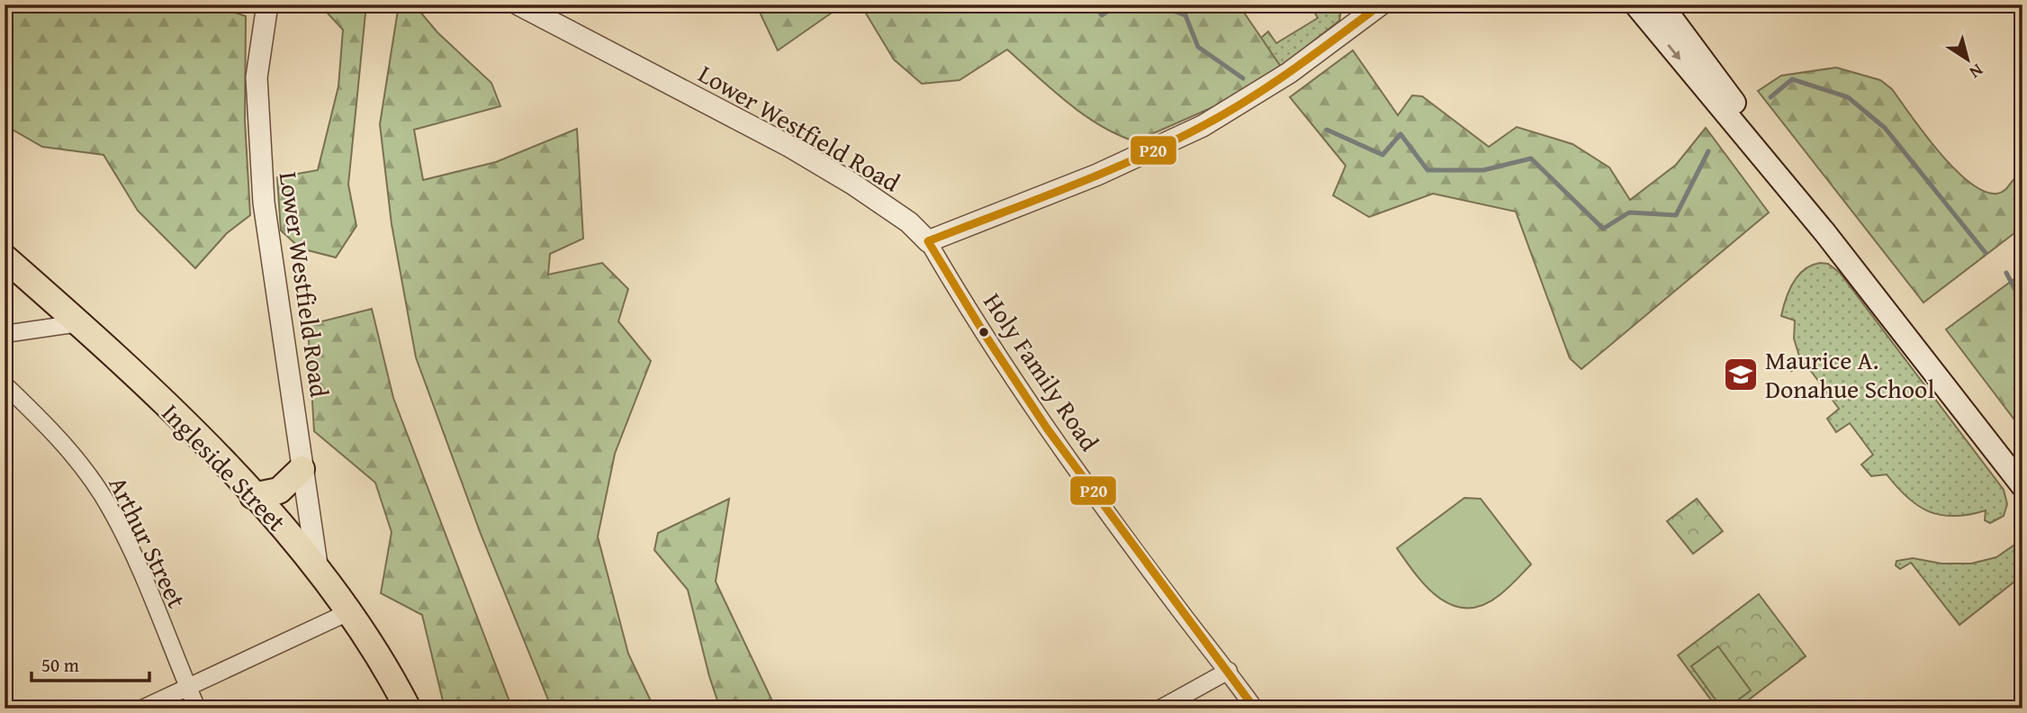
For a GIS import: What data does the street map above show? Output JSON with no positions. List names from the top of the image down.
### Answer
{
  "streets": {
    "main road": ["Ingleside Street"],
    "street": ["Lower Westfield Road", "Holy Family Road", "Arthur Street"]
  },
  "crossings": [
    ["Lower Westfield Road", "Holy Family Road"],
    ["Lower Westfield Road", "Ingleside Street"]
  ],
  "places": {
    "school or university": ["Maurice A. Donahue School"]
  },
  "lines": ["transit line P20"],
  "scale_bar": "50 m",
  "north": "bottom right"
}
